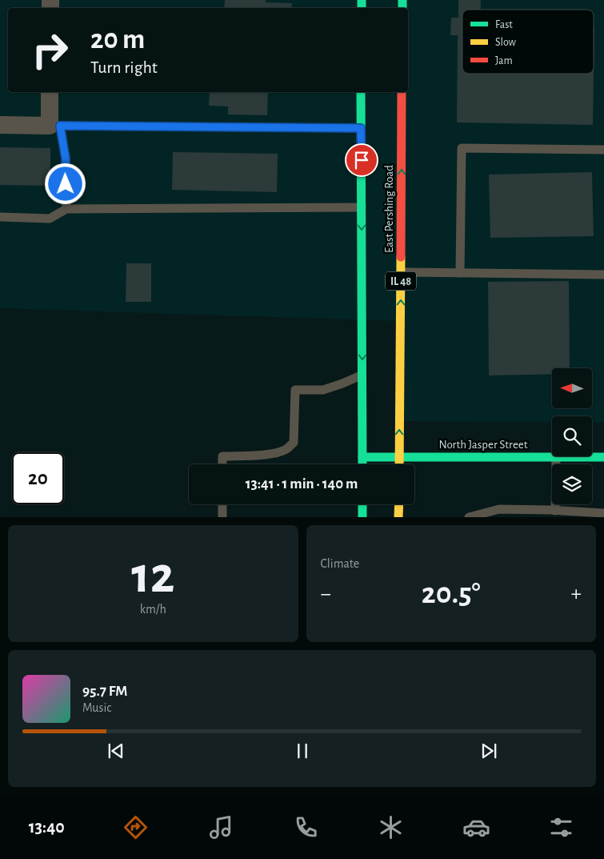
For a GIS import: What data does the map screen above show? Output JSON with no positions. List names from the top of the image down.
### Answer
{
  "streets": {
    "main road": ["East Pershing Road", "IL 48", "North Jasper Street"]
  },
  "crossings": [
    ["East Pershing Road", "North Jasper Street"]
  ],
  "legend": ["Fast", "Slow", "Jam"],
  "north": "left",
  "page": {
    "turn": ["20 m", "Turn right"],
    "limit": "20",
    "trip": "13:41 · 1 min · 140 m",
    "tile": [
      ["12", "km/h"],
      "Climate"
    ],
    "heat": ["−", "20.5°", "+"],
    "song": ["95.7 FM", "Music"],
    "tabs": "13:40"
  }
}
